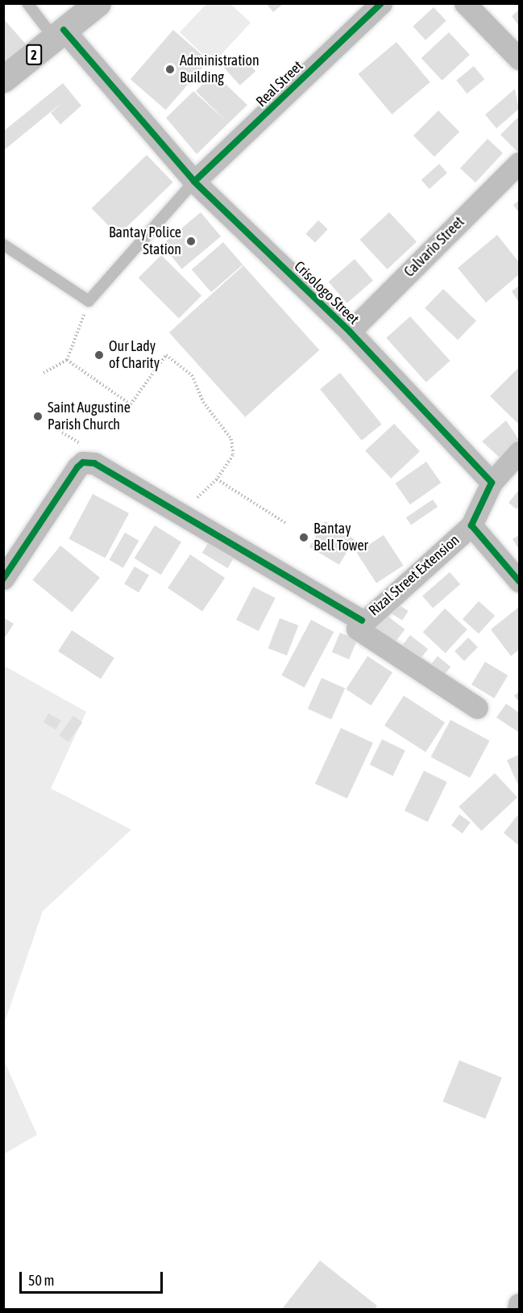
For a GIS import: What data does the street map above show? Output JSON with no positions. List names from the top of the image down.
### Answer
{
  "streets": {
    "highway": ["2"],
    "street": [
      "Real Street",
      "Calvario Street",
      "Crisologo Street",
      "Rizal Street Extension"
    ]
  },
  "crossings": [
    ["2", "Crisologo Street"],
    ["Real Street", "Crisologo Street"],
    ["Calvario Street", "Crisologo Street"]
  ],
  "places": [
    "Administration Building",
    "Bantay Police Station",
    "Our Lady of Charity",
    "Saint Augustine Parish Church",
    "Bantay Bell Tower"
  ],
  "scale_bar": "50 m"
}
